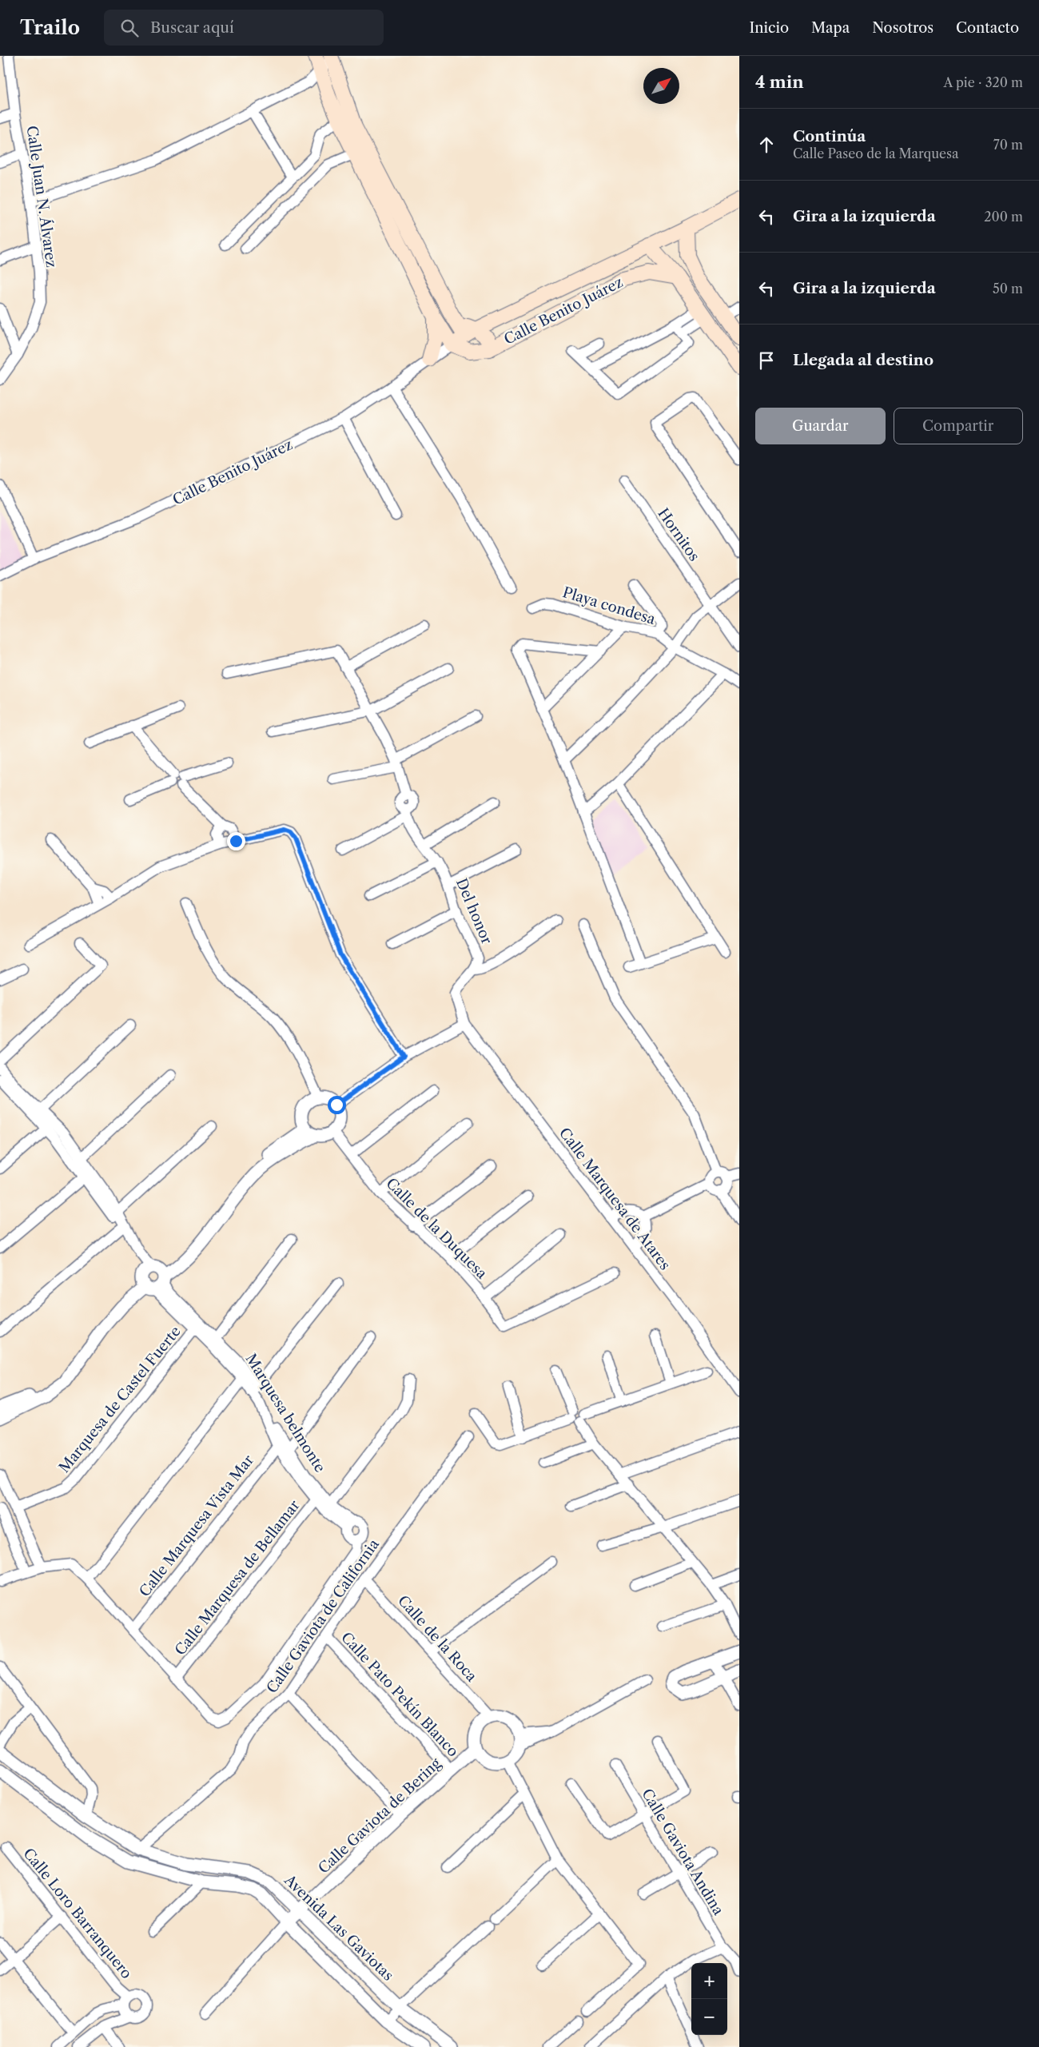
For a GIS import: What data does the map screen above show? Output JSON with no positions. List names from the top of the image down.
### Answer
{
  "streets": {
    "main road": ["Calle Benito Juárez"],
    "street": [
      "Calle Juan N. Álvarez",
      "Hornitos",
      "Playa condesa",
      "Del honor",
      "Calle Marquesa de Atares",
      "Calle de la Duquesa",
      "Marquesa de Castel Fuerte",
      "Marquesa belmonte",
      "Calle Marquesa Vista Mar",
      "Calle Marquesa de Bellamar",
      "Calle Gaviota de California",
      "Calle de la Roca",
      "Calle Pato Pekín Blanco",
      "Calle Gaviota de Bering",
      "Calle Gaviota Andina",
      "Calle Loro Barranquero",
      "Avenida Las Gaviotas"
    ]
  },
  "crossings": [
    ["Marquesa de Castel Fuerte", "Marquesa belmonte"],
    ["Marquesa belmonte", "Calle Marquesa Vista Mar"],
    ["Marquesa belmonte", "Calle Marquesa de Bellamar"],
    ["Marquesa belmonte", "Calle Gaviota de California"],
    ["Calle Marquesa de Bellamar", "Calle Gaviota de California"],
    ["Calle Gaviota de California", "Calle de la Roca"],
    ["Calle Gaviota de California", "Calle Pato Pekín Blanco"],
    ["Calle Gaviota de California", "Avenida Las Gaviotas"],
    ["Calle de la Roca", "Calle Gaviota de Bering"],
    ["Calle Pato Pekín Blanco", "Calle Gaviota de Bering"],
    ["Calle Gaviota de Bering", "Avenida Las Gaviotas"]
  ],
  "north": "top right",
  "page": {
    "header": "Trailo",
    "search": "Buscar aquí",
    "nav": [
      "Inicio",
      "Mapa",
      "Nosotros",
      "Contacto"
    ],
    "heading": ["4 min", "A pie · 320 m"],
    "list": [
      ["Continúa", "Calle Paseo de la Marquesa", "70 m"],
      ["Gira a la izquierda", "200 m"],
      ["Gira a la izquierda", "50 m"],
      "Llegada al destino"
    ],
    "buttons": ["Guardar", "Compartir"],
    "map_buttons": ["+", "−"]
  }
}
